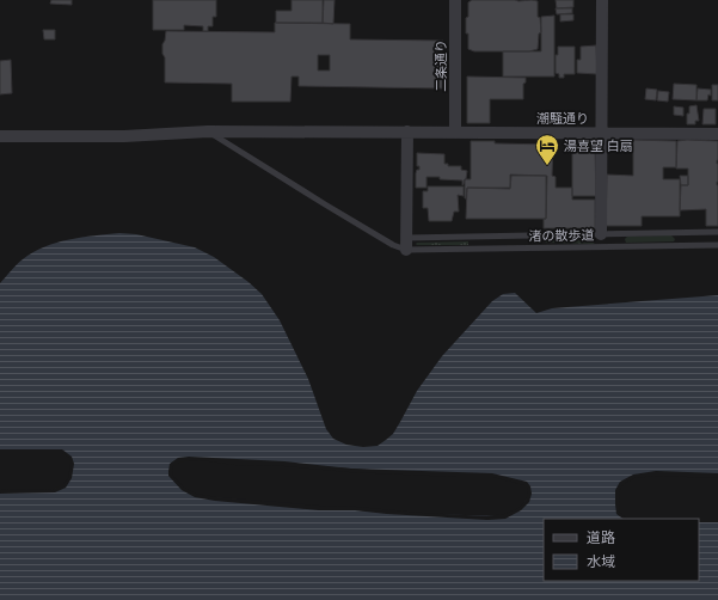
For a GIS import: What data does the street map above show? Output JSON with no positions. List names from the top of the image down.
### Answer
{
  "streets": {
    "street": ["二条通り", "潮騒通り"],
    "lane": ["渚の散歩道"]
  },
  "crossings": [
    ["二条通り", "潮騒通り"]
  ],
  "places": {
    "hotel": ["湯喜望 白扇"]
  },
  "legend": ["道路", "水域"]
}
